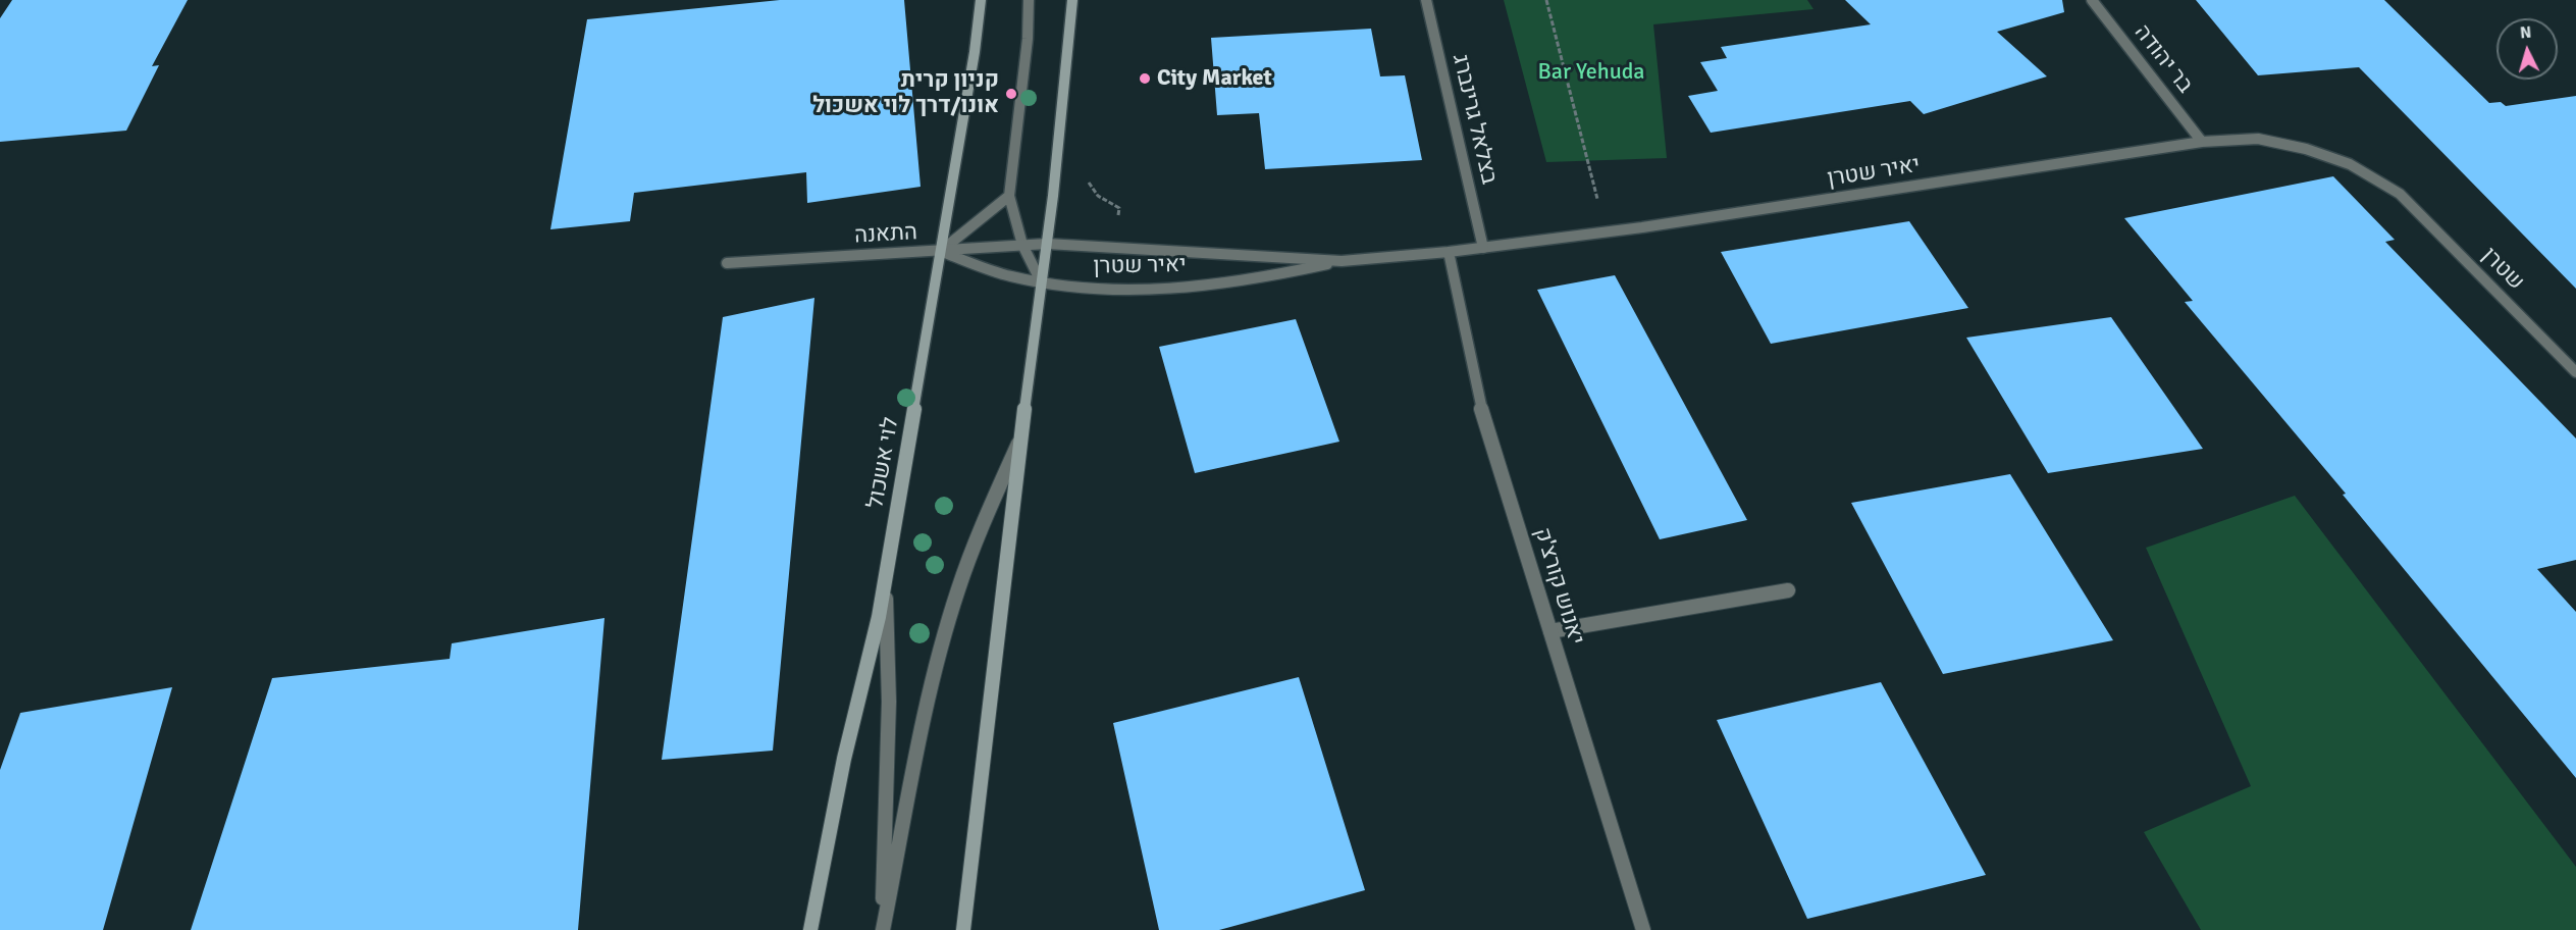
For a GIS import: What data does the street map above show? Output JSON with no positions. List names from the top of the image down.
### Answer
{
  "streets": {
    "main road": ["לוי אשכול"],
    "street": [
      "בר יהודה",
      "בצלאל גרינברג",
      "יאיר שטרן",
      "התאנה",
      "שטרן",
      "יאנוש קורצ'ק"
    ]
  },
  "crossings": [
    ["בר יהודה", "יאיר שטרן"],
    ["בצלאל גרינברג", "יאיר שטרן"],
    ["יאיר שטרן", "התאנה"],
    ["יאיר שטרן", "שטרן"],
    ["יאיר שטרן", "לוי אשכול"],
    ["יאיר שטרן", "יאנוש קורצ'ק"],
    ["התאנה", "לוי אשכול"]
  ],
  "parks": ["Bar Yehuda"],
  "places": ["City Market", "קניון קרית אונו/דרך לוי אשכול"],
  "north": "top"
}
